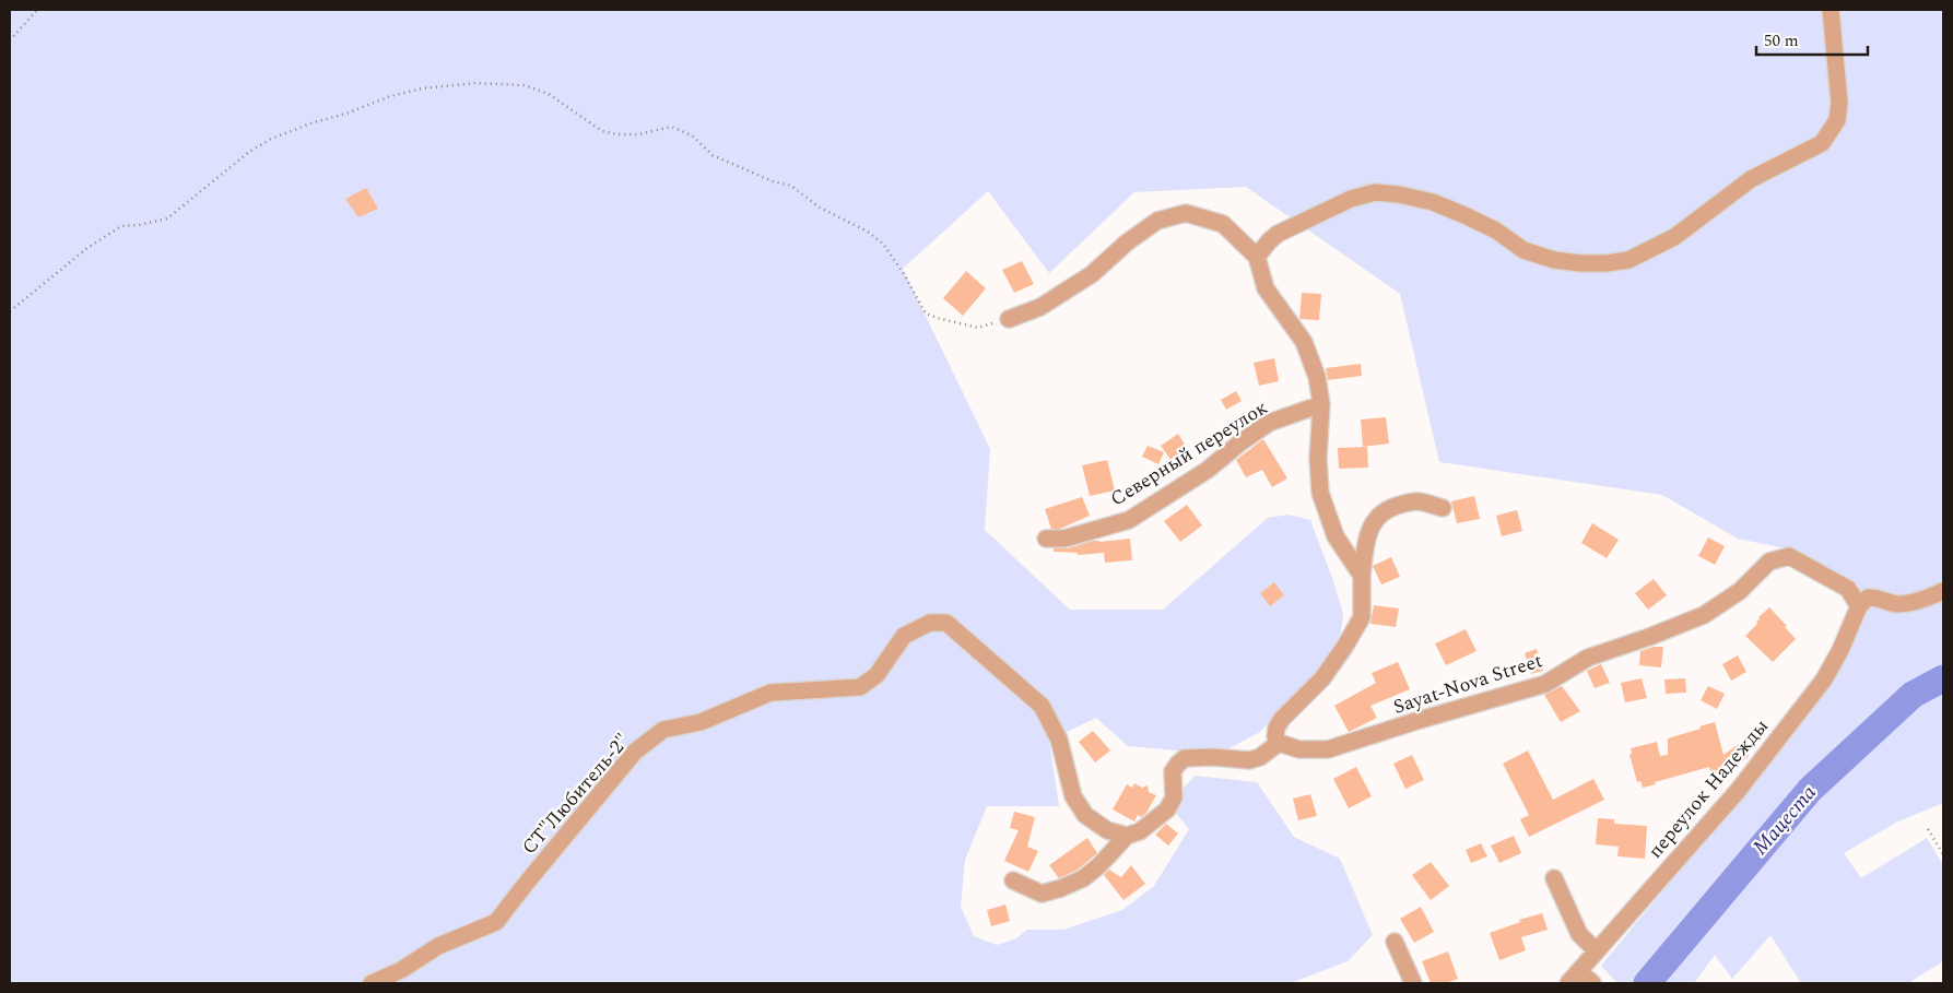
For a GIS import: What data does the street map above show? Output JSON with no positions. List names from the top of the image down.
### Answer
{
  "streets": {
    "street": [
      "Северный переулок",
      "Sayat-Nova Street",
      "переулок Надежды",
      "СТ\"Любитель-2\""
    ]
  },
  "crossings": [
    ["Sayat-Nova Street", "переулок Надежды"]
  ],
  "water": ["Мацеста"],
  "scale_bar": "50 m"
}
